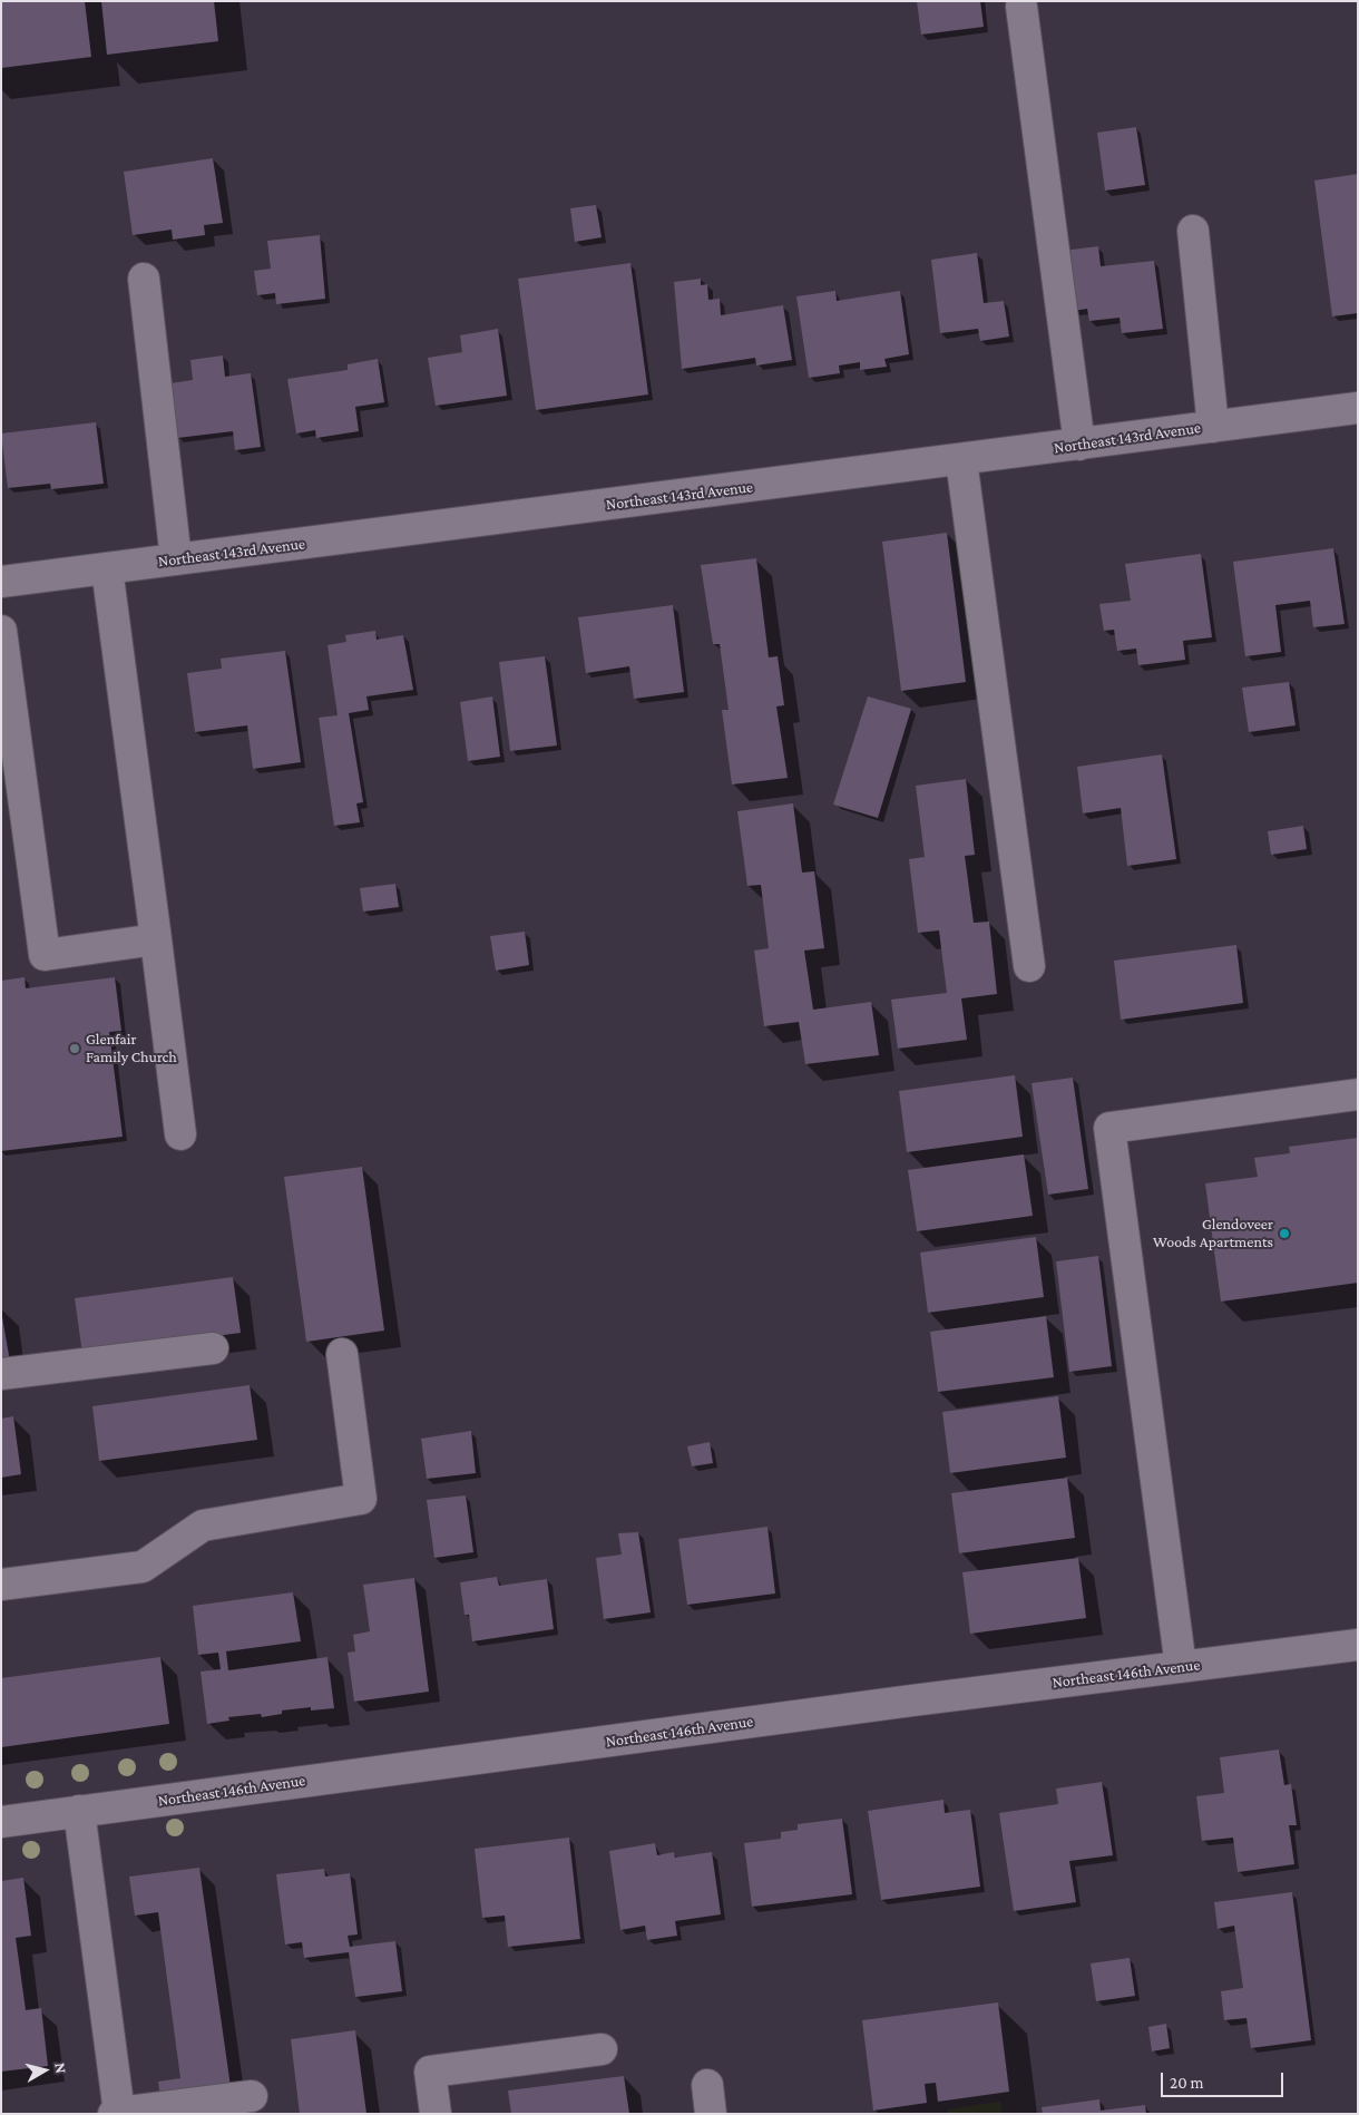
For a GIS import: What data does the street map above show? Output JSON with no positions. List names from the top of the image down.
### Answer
{
  "streets": {
    "street": ["Northeast 143rd Avenue", "Northeast 146th Avenue"]
  },
  "places": ["Glenfair Family Church", "Glendoveer Woods Apartments"],
  "scale_bar": "20 m",
  "north": "right"
}
